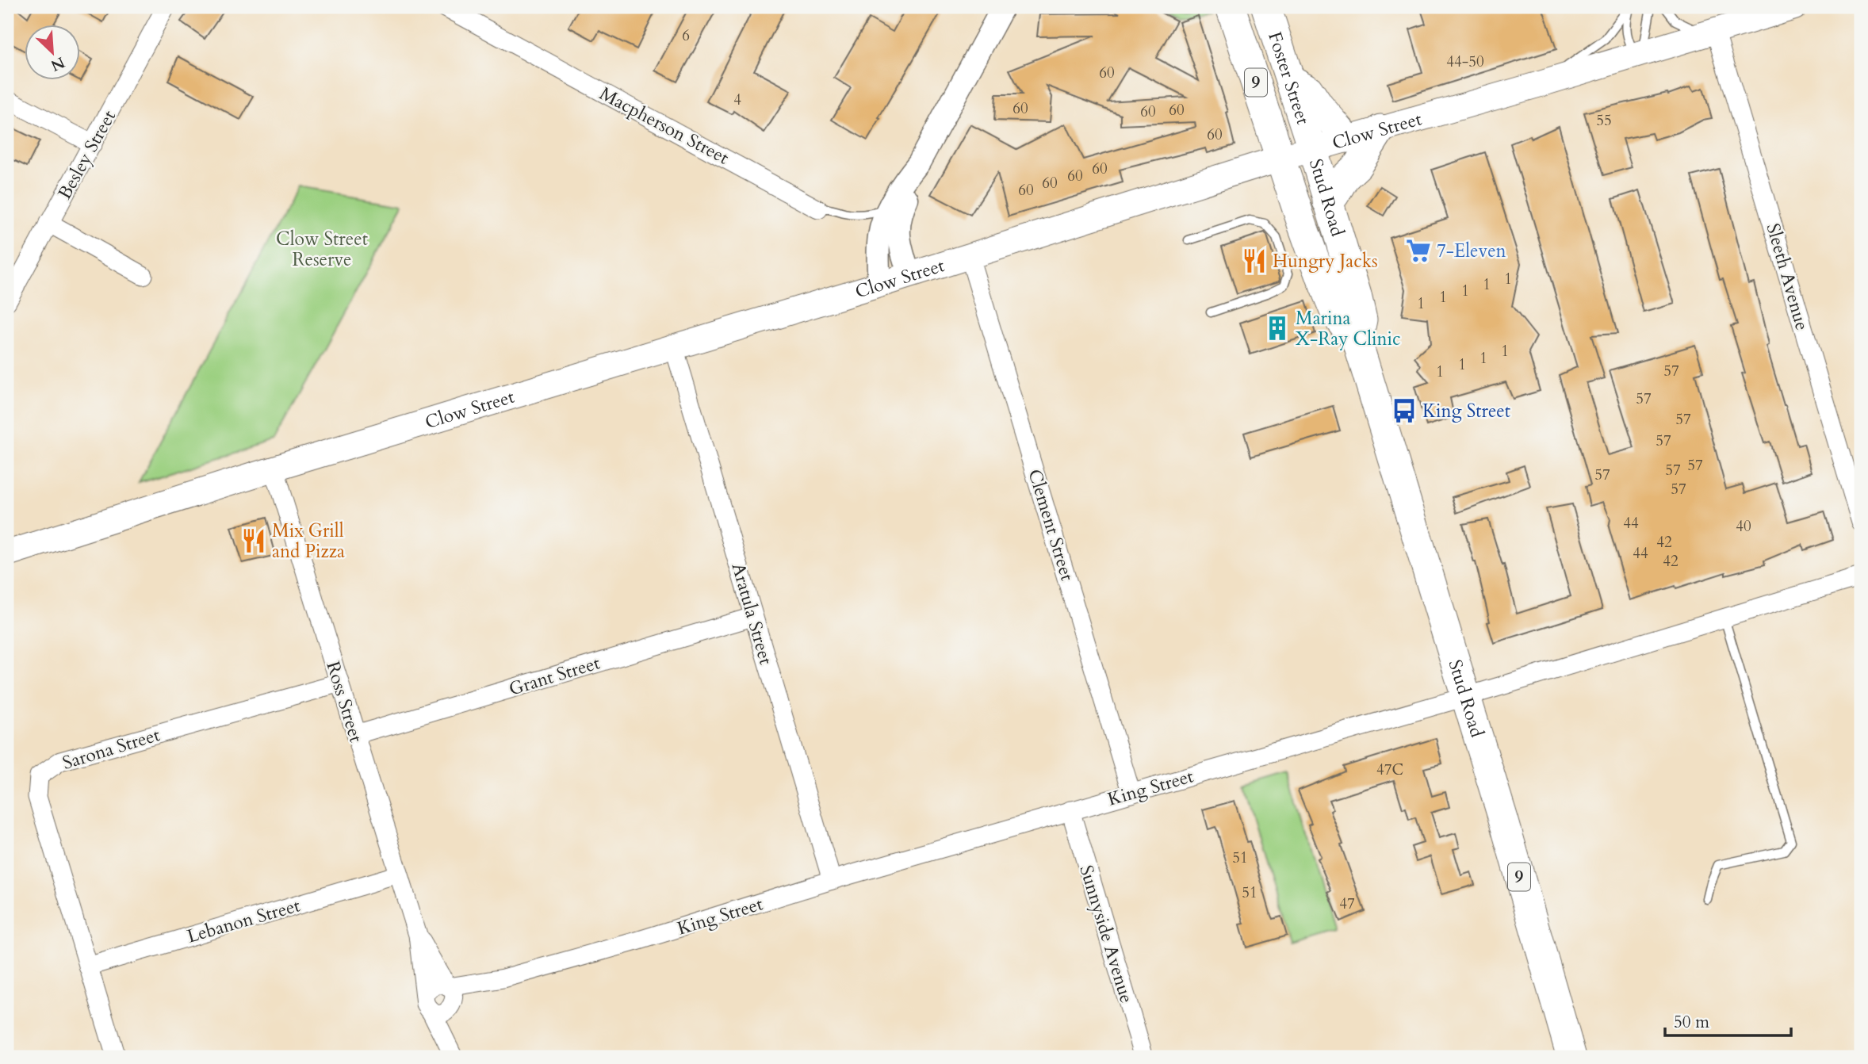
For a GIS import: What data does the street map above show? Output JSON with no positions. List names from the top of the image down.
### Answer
{
  "streets": {
    "highway": ["Foster Street", "9", "Stud Road"],
    "main road": ["Clow Street"],
    "street": [
      "Macpherson Street",
      "Besley Street",
      "Sleeth Avenue",
      "Clement Street",
      "Aratula Street",
      "Grant Street",
      "Ross Street",
      "Sarona Street",
      "King Street",
      "Lebanon Street",
      "Sunnyside Avenue"
    ]
  },
  "crossings": [
    ["Foster Street", "Clow Street"],
    ["Foster Street", "Stud Road"],
    ["Clow Street", "Stud Road"],
    ["Clow Street", "Sleeth Avenue"],
    ["Clow Street", "Clement Street"],
    ["Clow Street", "Aratula Street"],
    ["Clow Street", "Ross Street"],
    ["Stud Road", "King Street"],
    ["Clement Street", "King Street"],
    ["Aratula Street", "Grant Street"],
    ["Aratula Street", "King Street"],
    ["Grant Street", "Ross Street"],
    ["Ross Street", "Sarona Street"],
    ["Ross Street", "King Street"],
    ["Ross Street", "Lebanon Street"],
    ["Sarona Street", "Lebanon Street"],
    ["King Street", "Sunnyside Avenue"]
  ],
  "parks": ["Clow Street Reserve"],
  "places": {
    "supermarket": ["7-Eleven"],
    "restaurant": ["Hungry Jacks", "Mix Grill and Pizza"],
    "building": ["Marina X-Ray Clinic"],
    "bus stop": ["King Street"]
  },
  "house_numbers": [
    "6",
    "44-50",
    "60",
    "4",
    "60",
    "60",
    "60",
    "55",
    "60",
    "60",
    "60",
    "60",
    "60",
    "1",
    "1",
    "1",
    "1",
    "1",
    "1",
    "1",
    "1",
    "57",
    "1",
    "57",
    "57",
    "57",
    "57",
    "57",
    "57",
    "57",
    "44",
    "40",
    "42",
    "44",
    "42",
    "47C",
    "51",
    "51",
    "47"
  ],
  "scale_bar": "50 m",
  "north": "bottom right"
}
